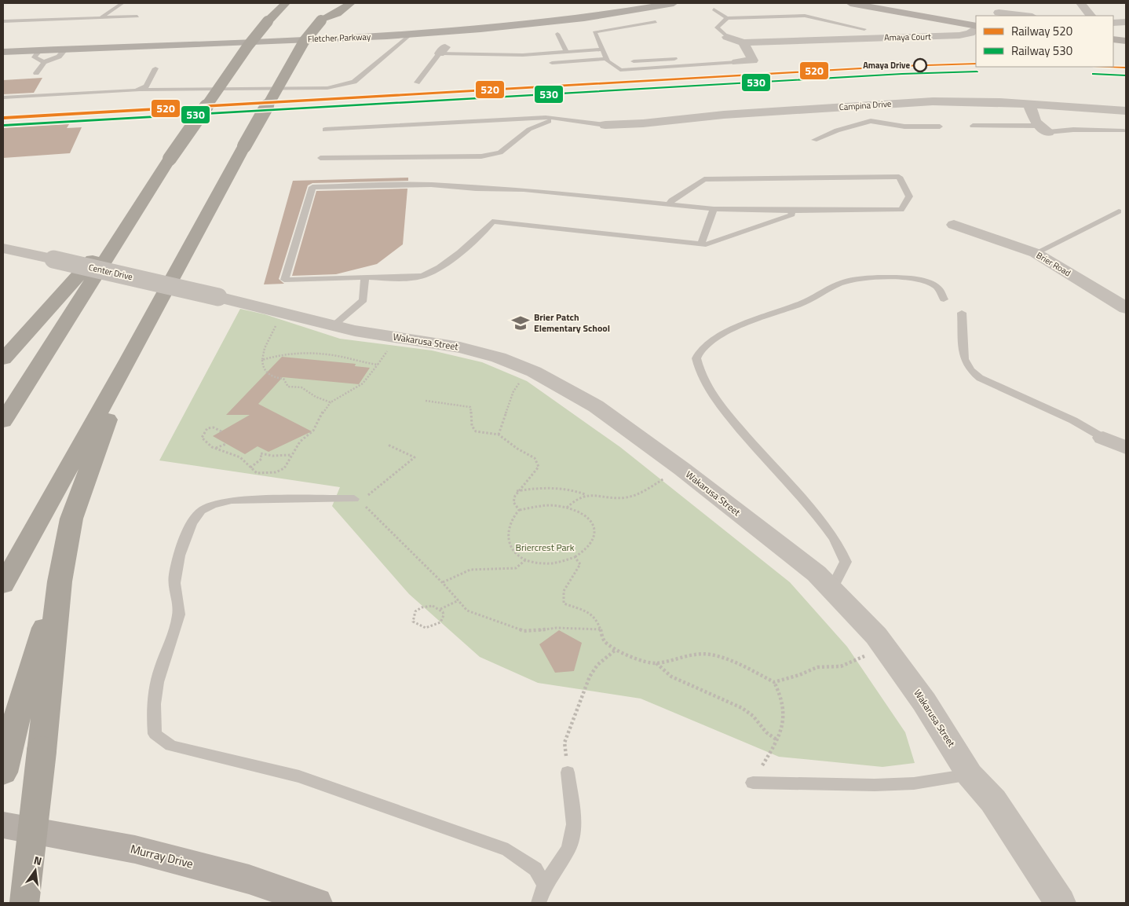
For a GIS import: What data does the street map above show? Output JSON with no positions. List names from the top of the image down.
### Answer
{
  "streets": {
    "main road": ["Fletcher Parkway", "Murray Drive"],
    "street": [
      "Amaya Court",
      "Campina Drive",
      "Brier Road",
      "Center Drive",
      "Wakarusa Street"
    ]
  },
  "crossings": [
    ["Center Drive", "Wakarusa Street"]
  ],
  "parks": ["Briercrest Park"],
  "places": {
    "other": ["Amaya Drive"],
    "school or university": ["Brier Patch Elementary School"]
  },
  "lines": ["rail line 520", "rail line 530"],
  "legend": ["Railway 520", "Railway 530"],
  "north": "top"
}
